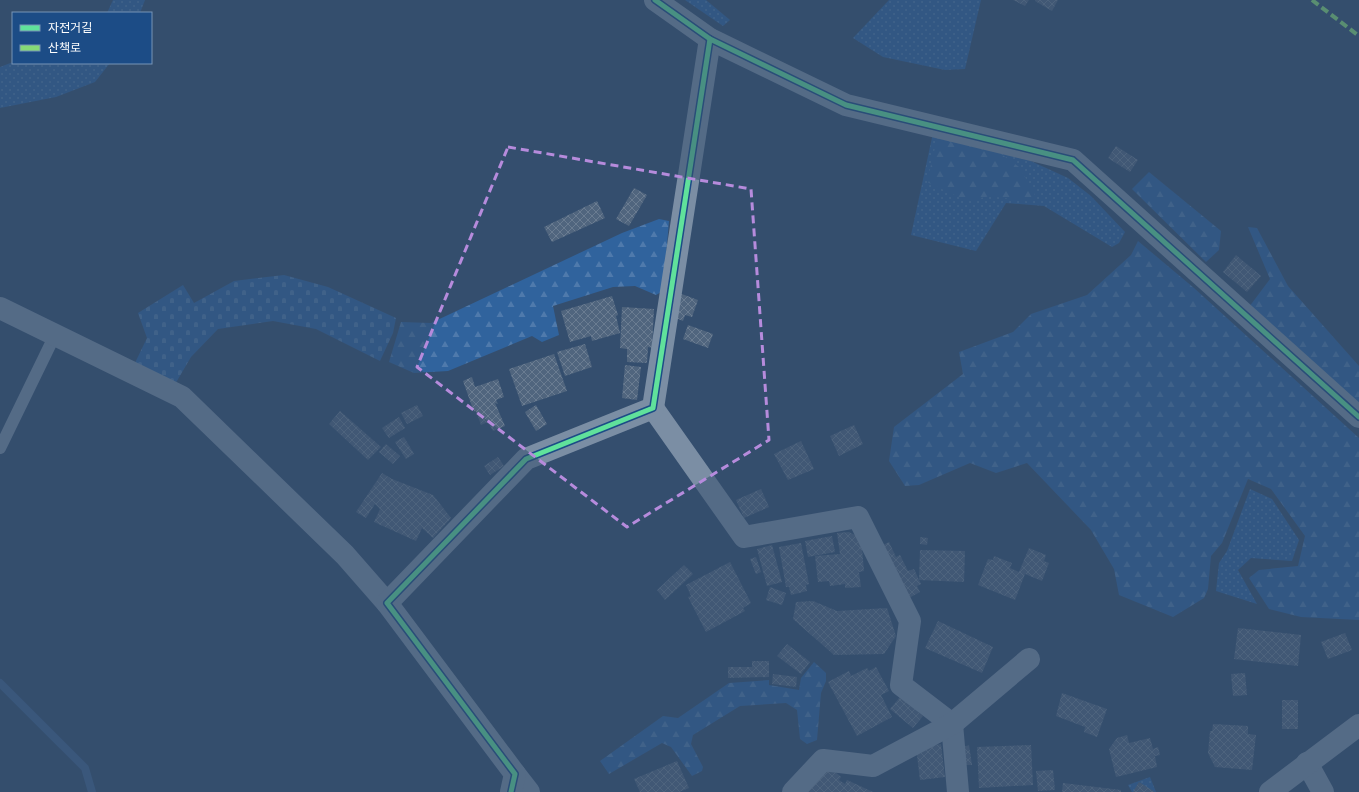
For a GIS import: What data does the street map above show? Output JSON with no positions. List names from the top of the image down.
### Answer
{
  "legend": ["자전거길", "산책로"]
}
